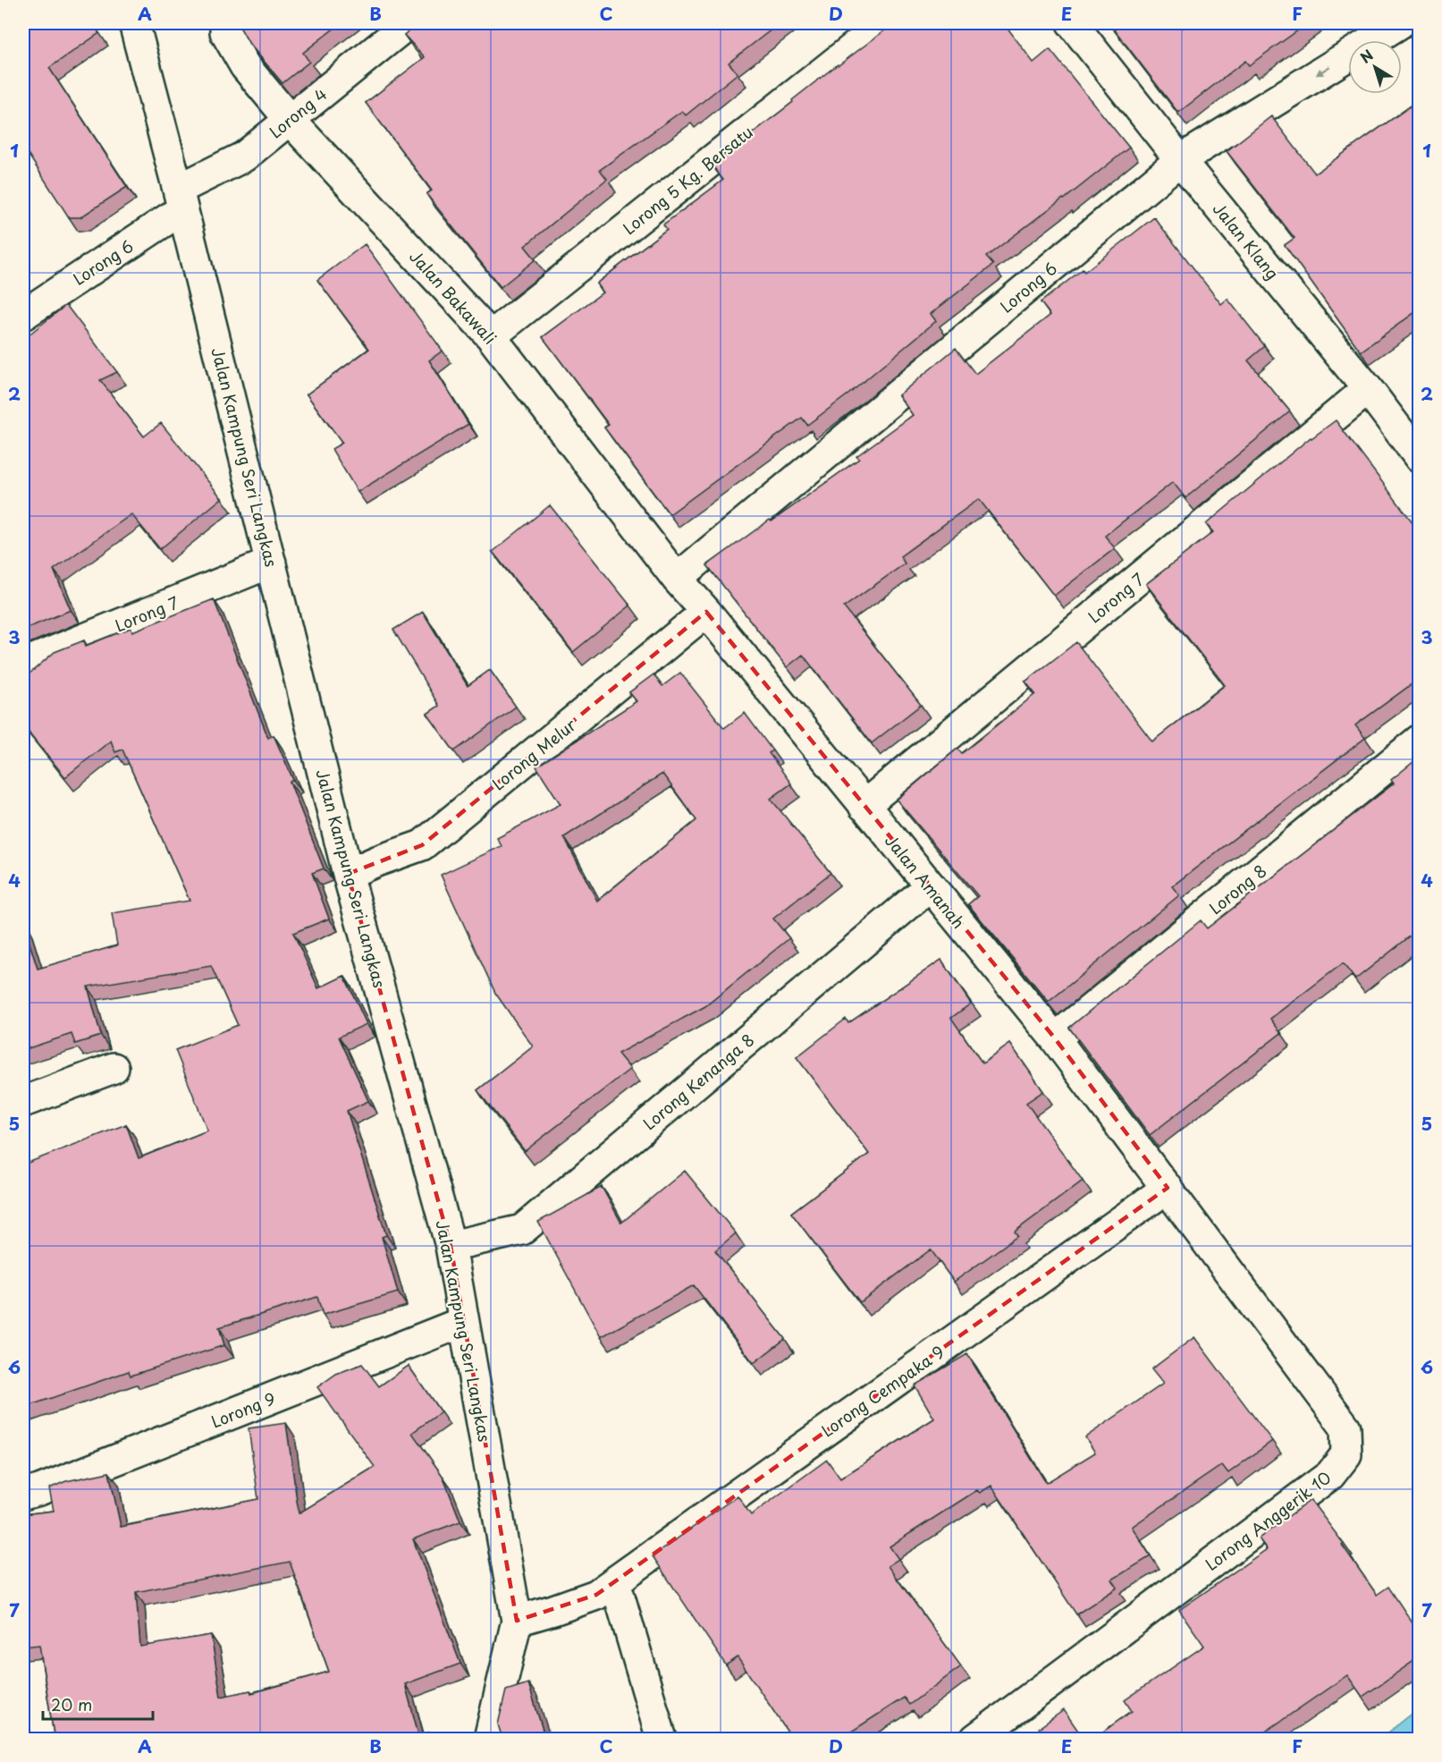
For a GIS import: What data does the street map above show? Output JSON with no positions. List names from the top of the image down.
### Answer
{
  "streets": {
    "street": [
      "Lorong 4",
      "Lorong 5 Kg. Bersatu",
      "Jalan Klang",
      "Lorong 6",
      "Jalan Bakawali",
      "Jalan Kampung Seri Langkas",
      "Lorong 7",
      "Lorong Melur",
      "Jalan Amanah",
      "Lorong 8",
      "Lorong Kenanga 8",
      "Lorong Cempaka 9",
      "Lorong 9",
      "Lorong Anggerik 10"
    ]
  },
  "crossings": [
    ["Lorong 4", "Lorong 6"],
    ["Lorong 4", "Jalan Bakawali"],
    ["Lorong 4", "Jalan Kampung Seri Langkas"],
    ["Lorong 5 Kg. Bersatu", "Jalan Bakawali"],
    ["Jalan Klang", "Lorong 6"],
    ["Jalan Klang", "Lorong 7"],
    ["Lorong 6", "Jalan Bakawali"],
    ["Lorong 6", "Jalan Kampung Seri Langkas"],
    ["Lorong 6", "Jalan Amanah"],
    ["Jalan Bakawali", "Jalan Amanah"],
    ["Jalan Kampung Seri Langkas", "Lorong 7"],
    ["Jalan Kampung Seri Langkas", "Lorong Melur"],
    ["Jalan Kampung Seri Langkas", "Lorong Kenanga 8"],
    ["Jalan Kampung Seri Langkas", "Lorong Cempaka 9"],
    ["Jalan Kampung Seri Langkas", "Lorong 9"],
    ["Lorong 7", "Jalan Amanah"],
    ["Lorong Melur", "Jalan Amanah"],
    ["Jalan Amanah", "Lorong 8"],
    ["Jalan Amanah", "Lorong Kenanga 8"],
    ["Jalan Amanah", "Lorong Cempaka 9"],
    ["Jalan Amanah", "Lorong Anggerik 10"],
    ["Lorong Cempaka 9", "Lorong Anggerik 10"]
  ],
  "scale_bar": "20 m",
  "north": "top left",
  "grid": {
    "columns": [
      "A",
      "B",
      "C",
      "D",
      "E",
      "F"
    ],
    "rows": [
      "1",
      "2",
      "3",
      "4",
      "5",
      "6",
      "7"
    ]
  }
}
